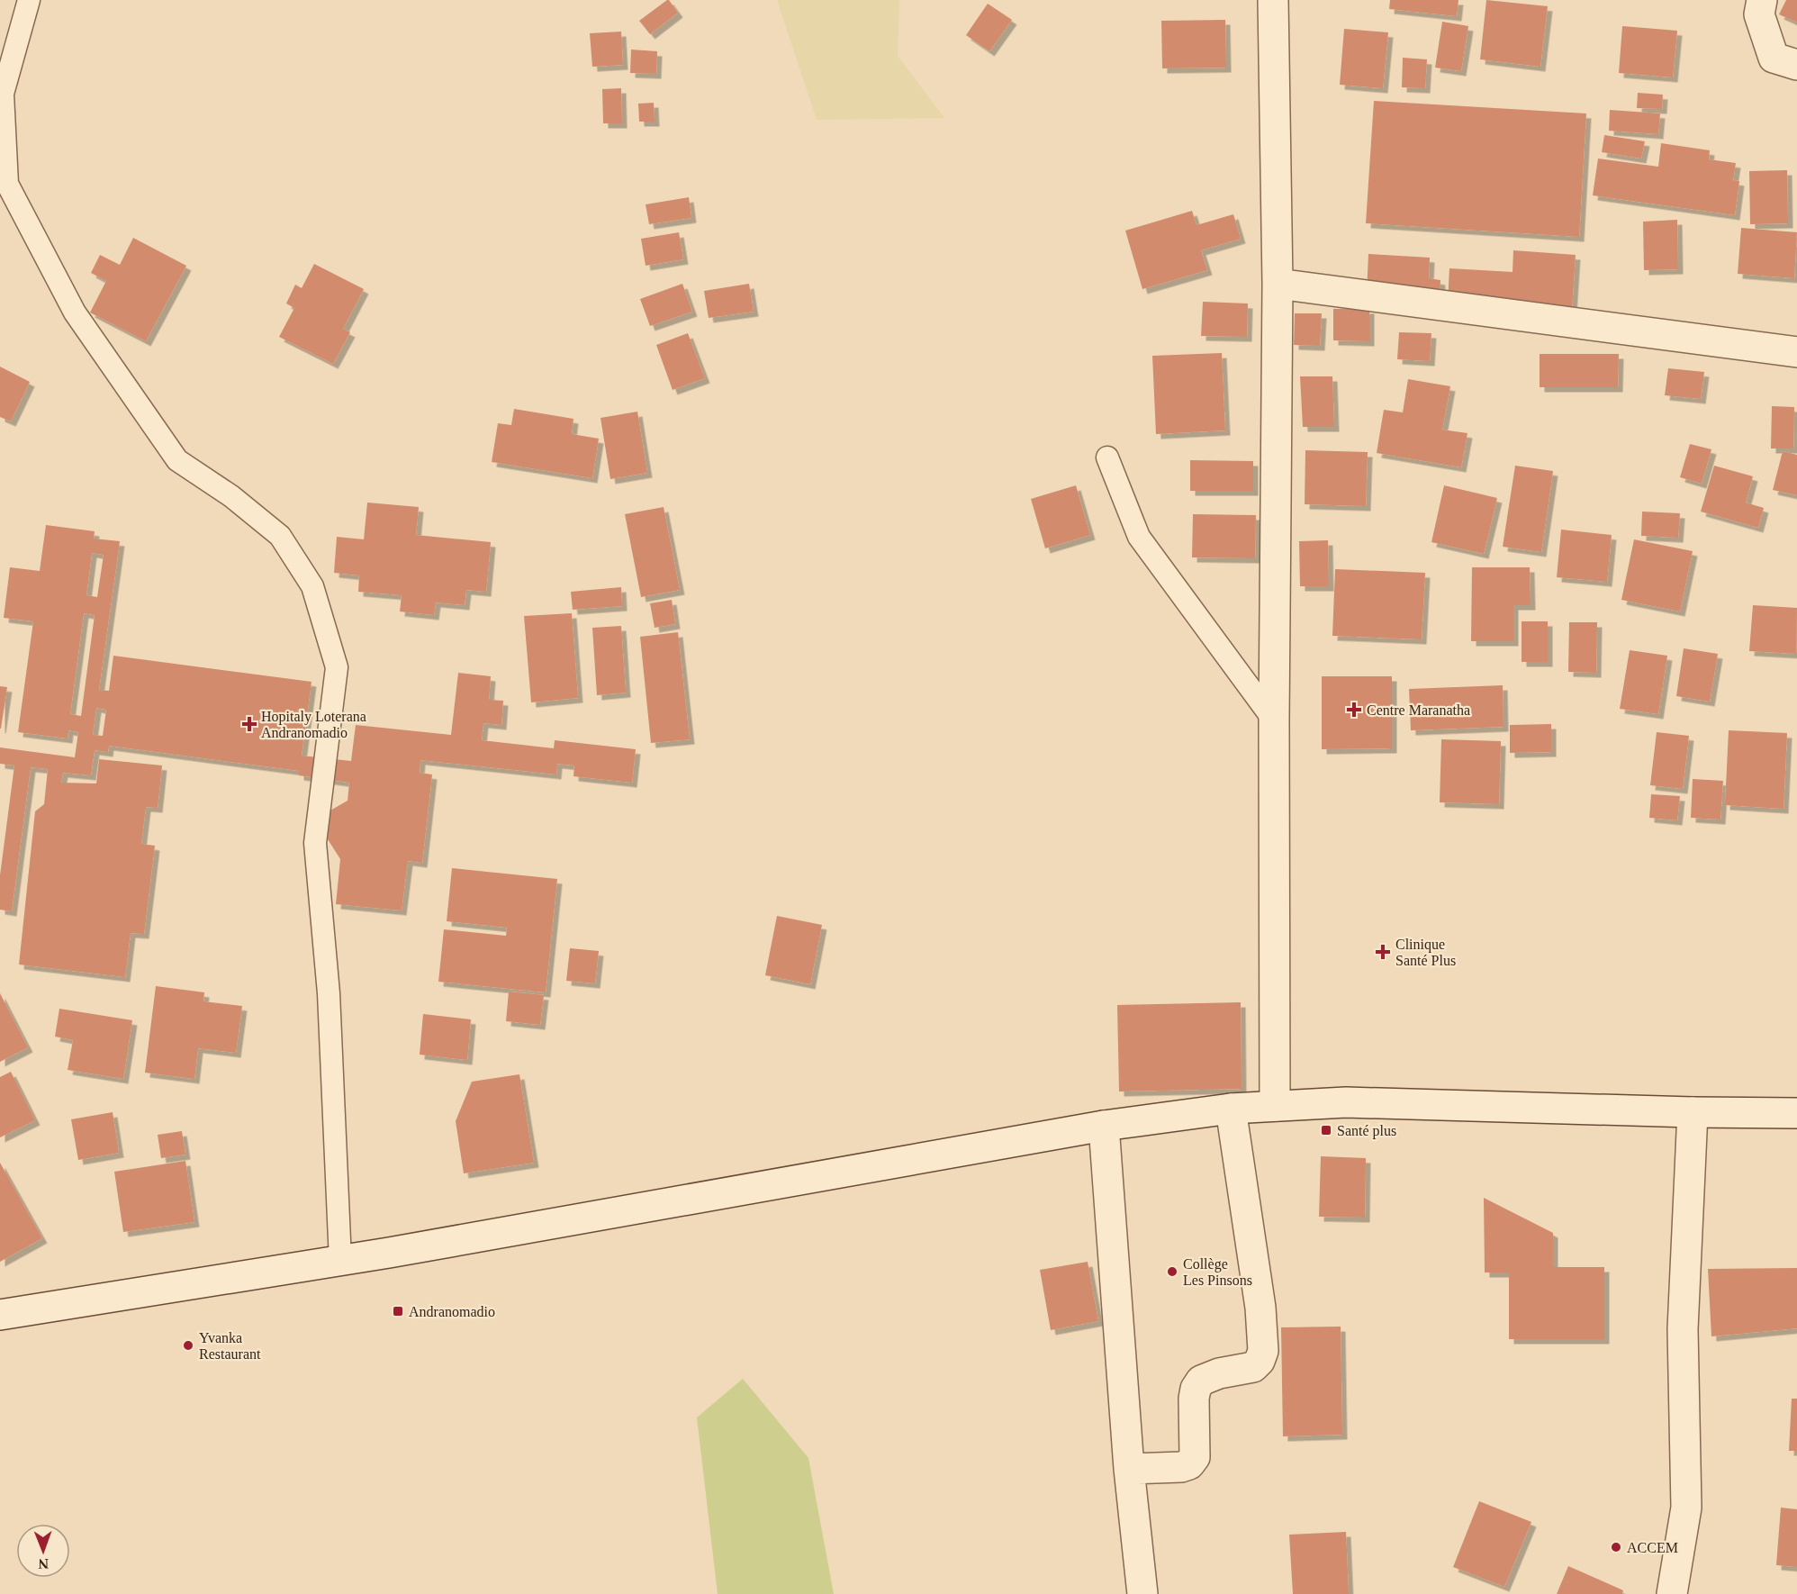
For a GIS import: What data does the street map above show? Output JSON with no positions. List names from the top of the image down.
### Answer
{
  "places": {
    "health": ["Centre Maranatha", "Hopitaly Loterana Andranomadio", "Clinique Santé Plus"],
    "transit": ["Santé plus", "Andranomadio"],
    "other": ["Collège Les Pinsons", "Yvanka Restaurant", "ACCEM"]
  },
  "north": "bottom"
}
